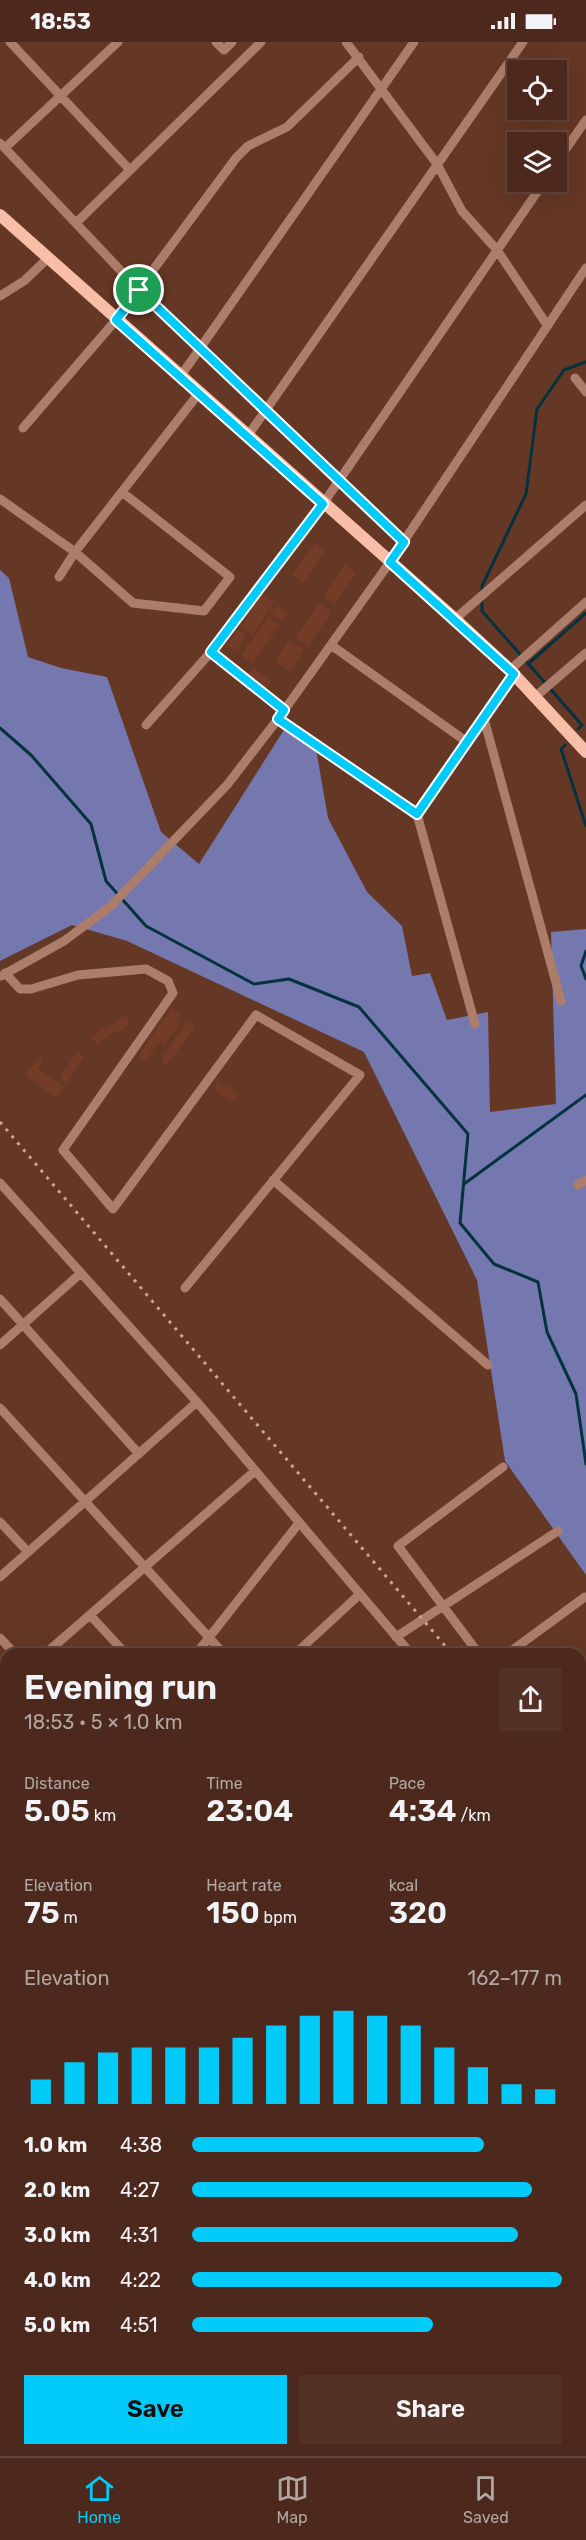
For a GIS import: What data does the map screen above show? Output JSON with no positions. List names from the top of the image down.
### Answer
{
  "page": {
    "status": "18:53",
    "heading": ["Evening run", "18:53 · 5 × 1.0 km"],
    "stats": [
      ["Distance", "5.05 km"],
      ["Time", "23:04"],
      ["Pace", "4:34 /km"],
      ["Elevation", "75 m"],
      ["Heart rate", "150 bpm"],
      ["kcal", "320"]
    ],
    "chart": ["Elevation", "162–177 m"],
    "list": [
      {
        "name": "1.0 km",
        "note": "4:38"
      },
      {
        "name": "2.0 km",
        "note": "4:27"
      },
      {
        "name": "3.0 km",
        "note": "4:31"
      },
      {
        "name": "4.0 km",
        "note": "4:22"
      },
      {
        "name": "5.0 km",
        "note": "4:51"
      }
    ],
    "buttons": ["Save", "Share"],
    "tabs": ["Home", "Map", "Saved"]
  }
}
